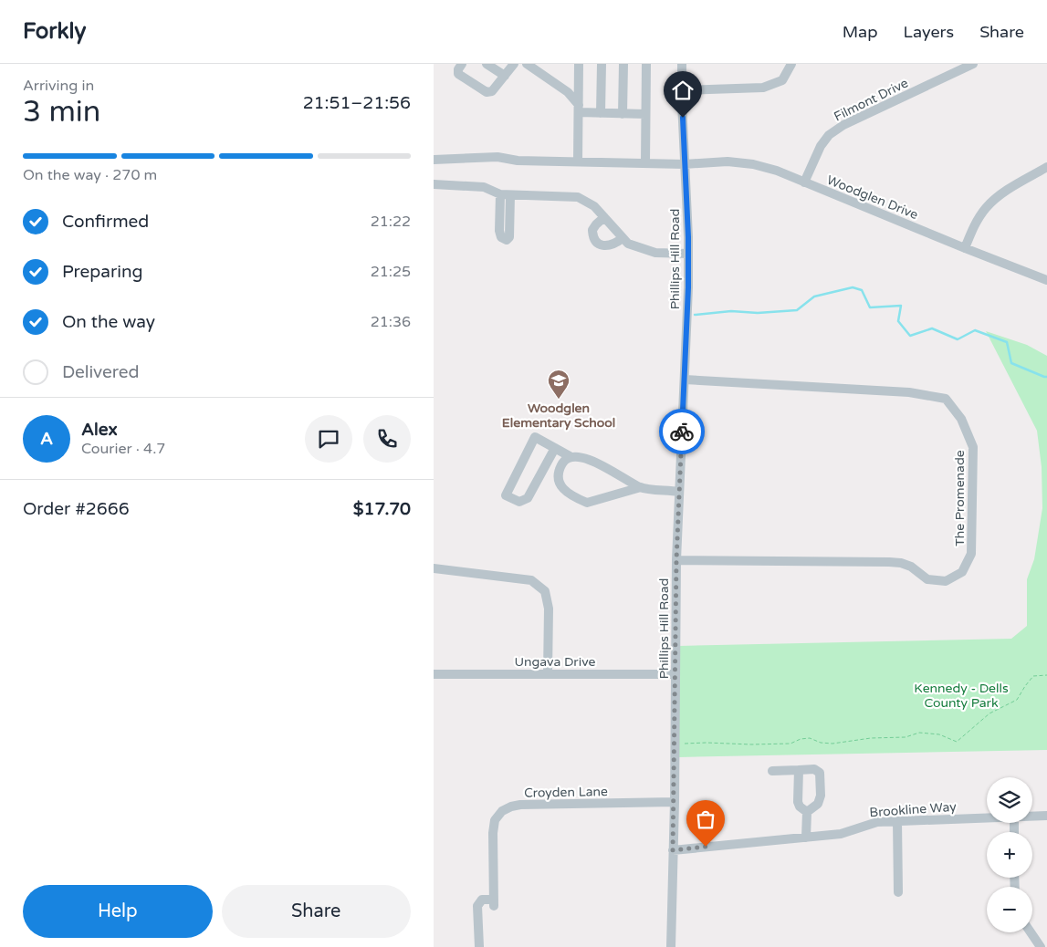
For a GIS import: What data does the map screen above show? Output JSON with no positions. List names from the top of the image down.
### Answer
{
  "streets": {
    "street": [
      "Filmont Drive",
      "Woodglen Drive",
      "Phillips Hill Road",
      "The Promenade",
      "Ungava Drive",
      "Croyden Lane",
      "Brookline Way"
    ]
  },
  "crossings": [
    ["Filmont Drive", "Woodglen Drive"],
    ["Woodglen Drive", "Phillips Hill Road"],
    ["Phillips Hill Road", "The Promenade"],
    ["Phillips Hill Road", "Ungava Drive"],
    ["Phillips Hill Road", "Croyden Lane"],
    ["Phillips Hill Road", "Brookline Way"]
  ],
  "parks": ["Kennedy - Dells County Park"],
  "places": {
    "school or university": ["Woodglen Elementary School"]
  },
  "page": {
    "header": "Forkly",
    "nav": ["Map", "Layers", "Share"],
    "heading": ["3 min", "Arriving in", "21:51–21:56"],
    "panel": [
      "Alex",
      "Courier · 4.7",
      "Order #2666",
      "$17.70"
    ],
    "bar": "On the way · 270 m",
    "list": [
      ["Confirmed", "21:22"],
      ["Preparing", "21:25"],
      ["On the way", "21:36"],
      "Delivered"
    ],
    "round": "A",
    "map_buttons": ["+", "−"],
    "buttons": ["Help", "Share"]
  }
}
